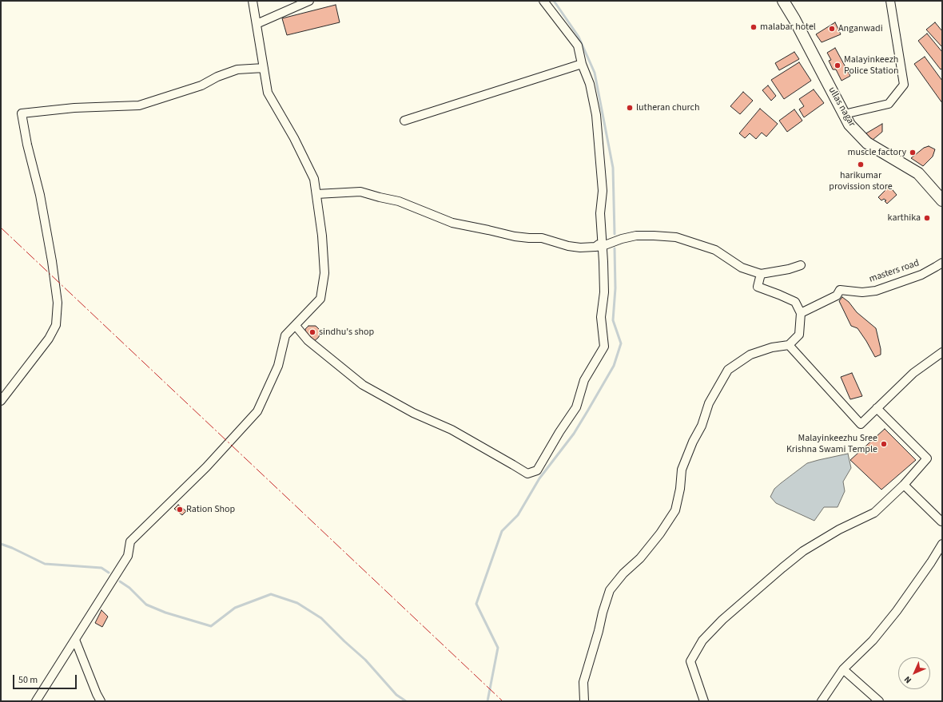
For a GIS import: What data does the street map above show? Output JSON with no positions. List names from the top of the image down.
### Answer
{
  "streets": {
    "main road": ["ullas nagar"],
    "street": ["masters road"]
  },
  "places": [
    "malabar hotel",
    "Anganwadi",
    "Malayinkeezh Police Station",
    "lutheran church",
    "muscle factory",
    "harikumar provission store",
    "karthika",
    "sindhu's shop",
    "Malayinkeezhu Sree Krishna Swami Temple",
    "Ration Shop"
  ],
  "scale_bar": "50 m",
  "north": "bottom left"
}
